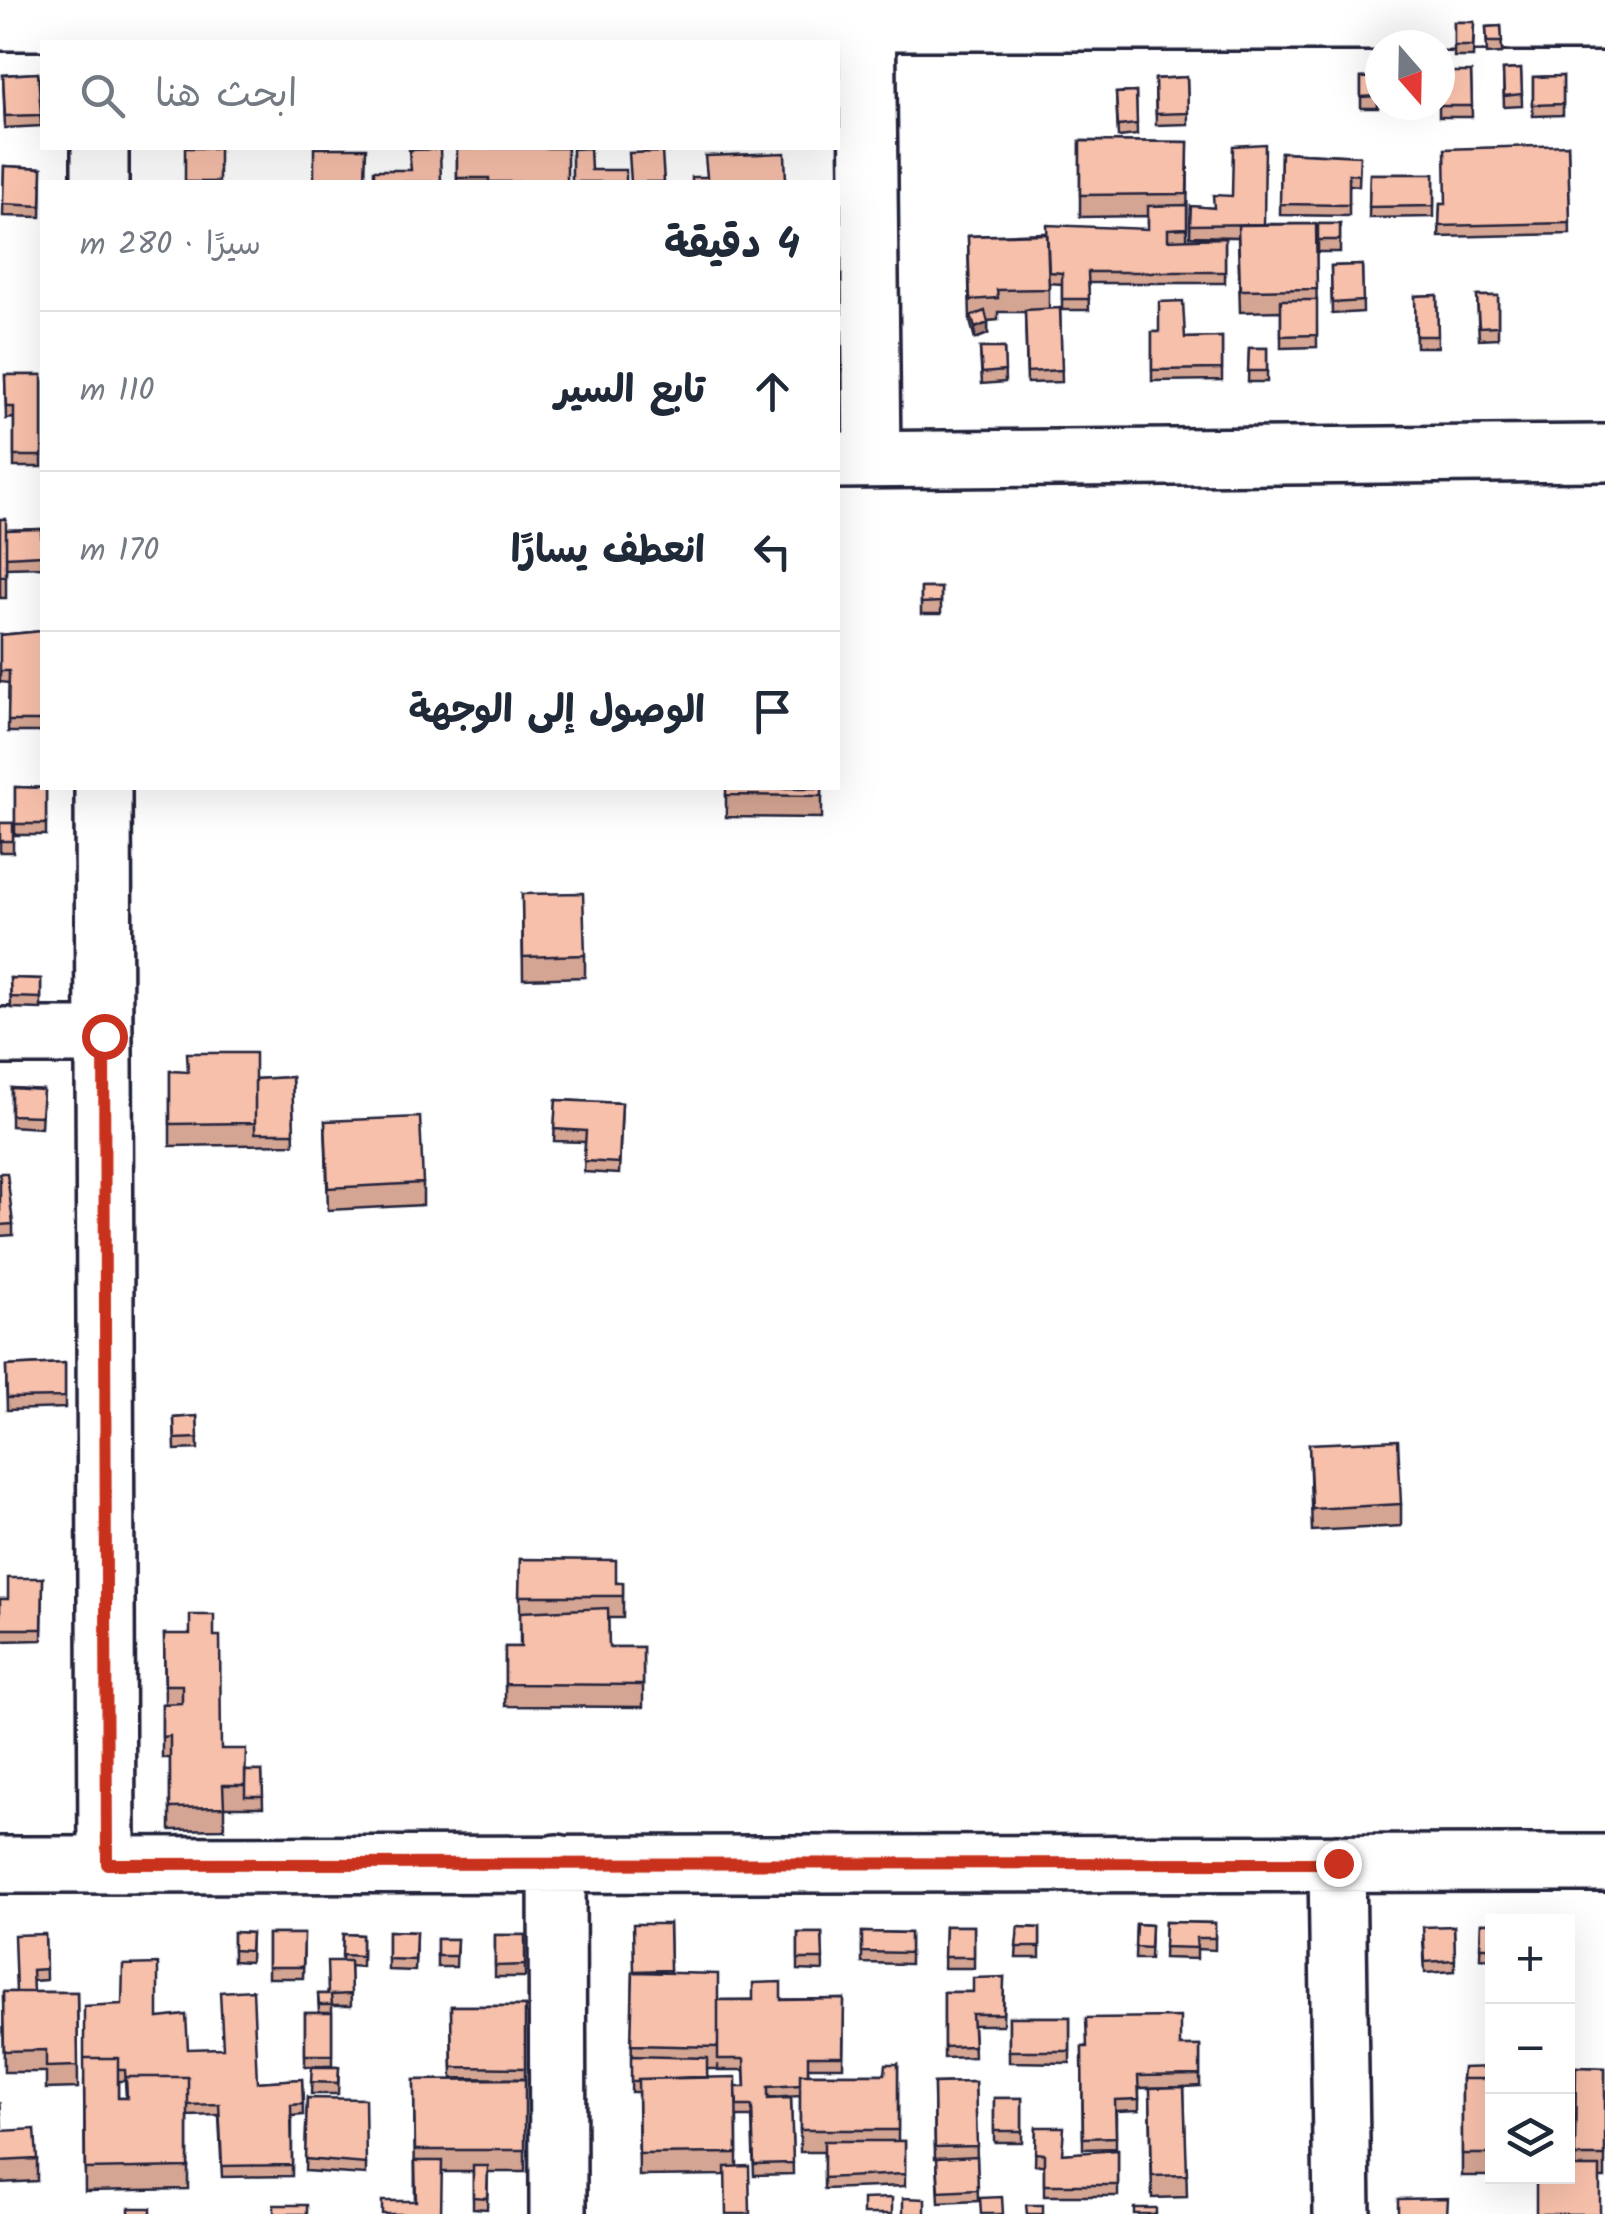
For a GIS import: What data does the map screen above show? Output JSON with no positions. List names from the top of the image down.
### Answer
{
  "north": "bottom",
  "page": {
    "search": "ابحث هنا",
    "heading": ["4 دقيقة", "سيرًا · 280 m"],
    "list": [
      ["تابع السير", "110 m"],
      ["انعطف يسارًا", "170 m"],
      "الوصول إلى الوجهة"
    ],
    "map_buttons": ["+", "−"]
  }
}
